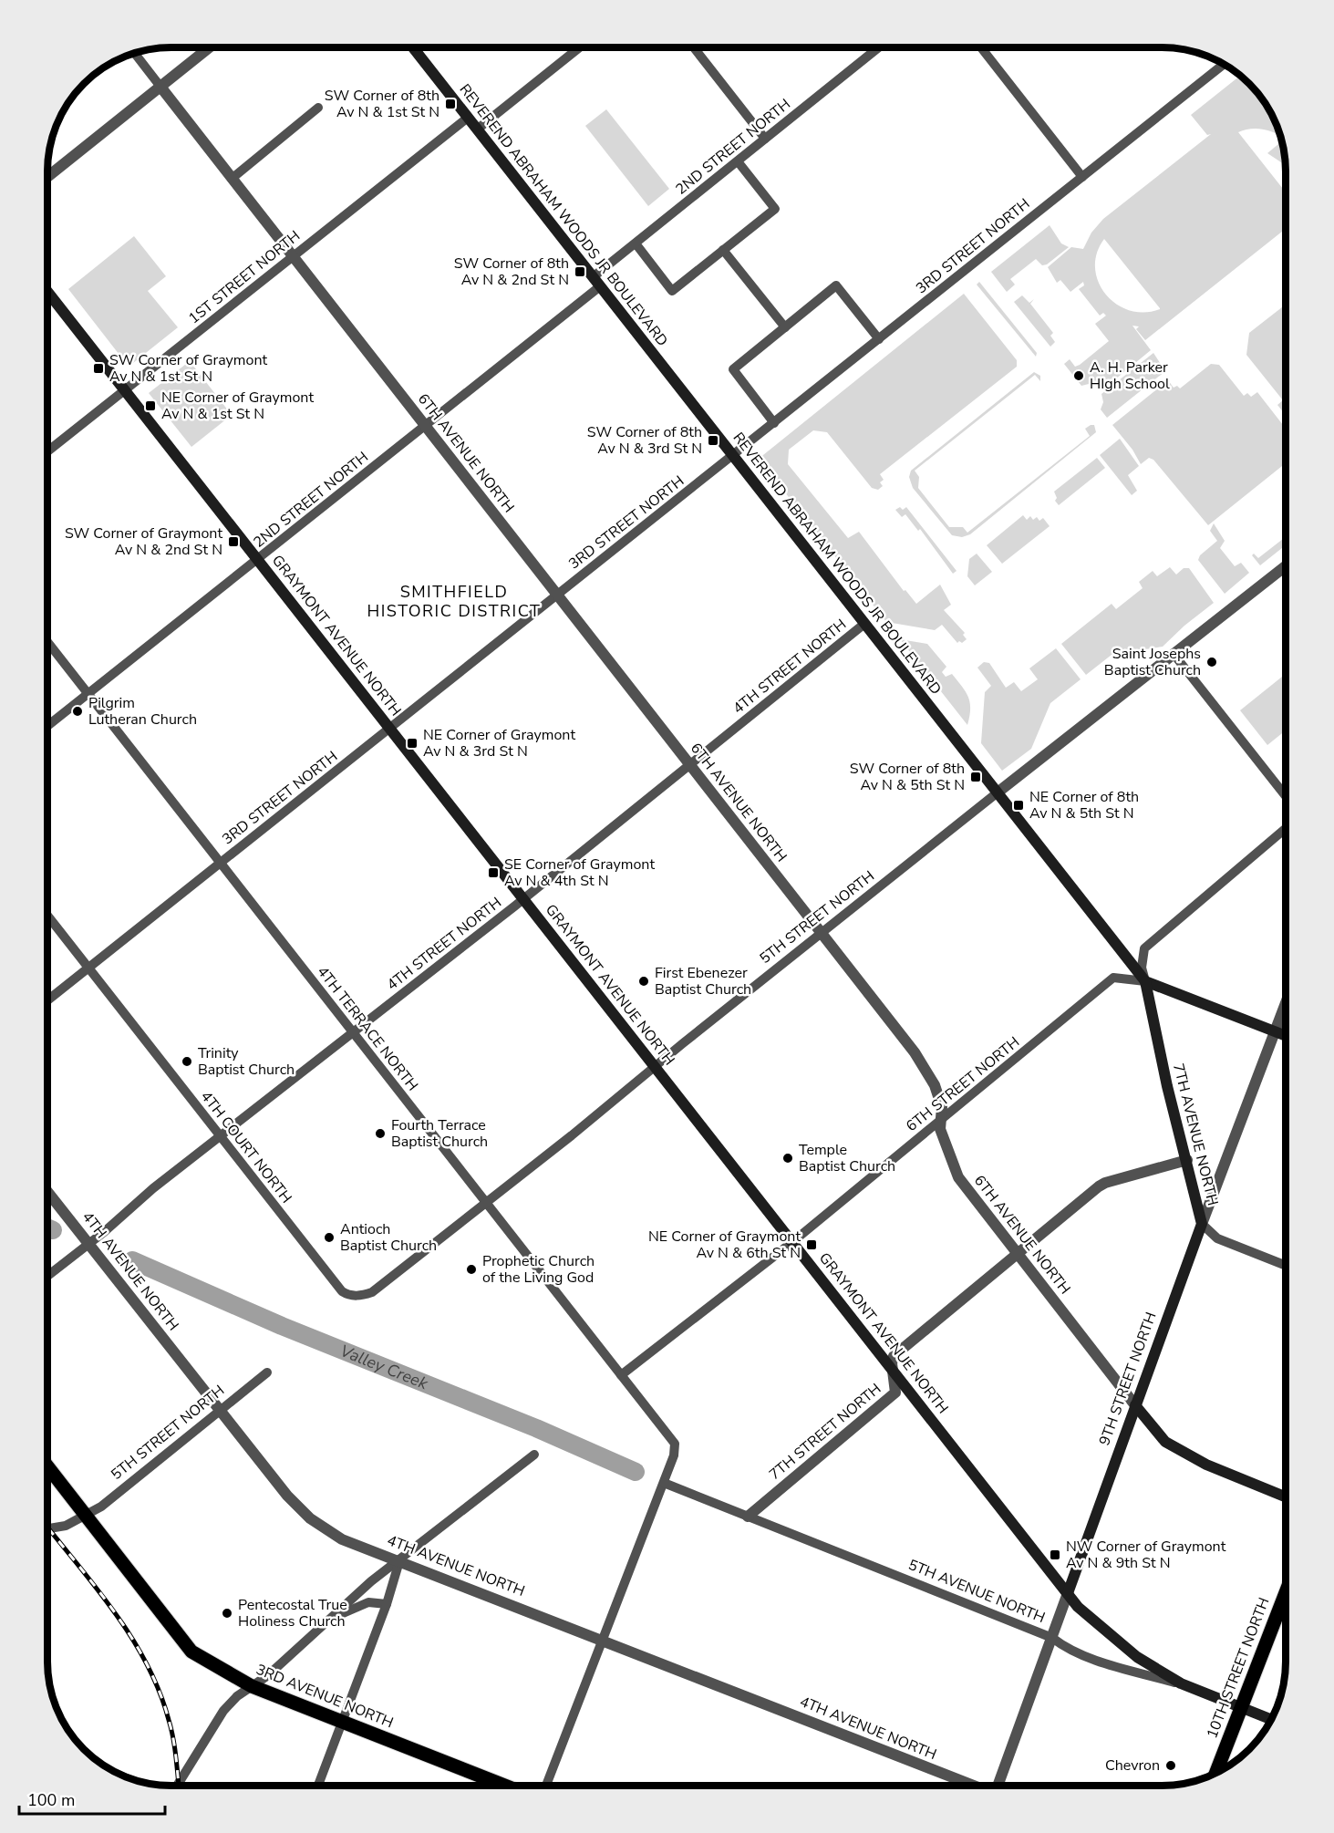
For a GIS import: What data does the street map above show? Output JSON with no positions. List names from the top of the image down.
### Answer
{
  "streets": {
    "main road": [
      "REVEREND ABRAHAM WOODS JR BOULEVARD",
      "6TH AVENUE NORTH",
      "GRAYMONT AVENUE NORTH",
      "7TH AVENUE NORTH",
      "9TH STREET NORTH",
      "5TH AVENUE NORTH",
      "10TH STREET NORTH",
      "3RD AVENUE NORTH"
    ],
    "street": [
      "2ND STREET NORTH",
      "3RD STREET NORTH",
      "1ST STREET NORTH",
      "4TH STREET NORTH",
      "5TH STREET NORTH",
      "4TH TERRACE NORTH",
      "6TH STREET NORTH",
      "4TH COURT NORTH",
      "4TH AVENUE NORTH",
      "7TH STREET NORTH"
    ]
  },
  "crossings": [
    ["2ND STREET NORTH", "REVEREND ABRAHAM WOODS JR BOULEVARD"],
    ["2ND STREET NORTH", "6TH AVENUE NORTH"],
    ["2ND STREET NORTH", "GRAYMONT AVENUE NORTH"],
    ["2ND STREET NORTH", "4TH TERRACE NORTH"],
    ["REVEREND ABRAHAM WOODS JR BOULEVARD", "3RD STREET NORTH"],
    ["REVEREND ABRAHAM WOODS JR BOULEVARD", "1ST STREET NORTH"],
    ["REVEREND ABRAHAM WOODS JR BOULEVARD", "4TH STREET NORTH"],
    ["REVEREND ABRAHAM WOODS JR BOULEVARD", "5TH STREET NORTH"],
    ["REVEREND ABRAHAM WOODS JR BOULEVARD", "6TH STREET NORTH"],
    ["REVEREND ABRAHAM WOODS JR BOULEVARD", "7TH AVENUE NORTH"],
    ["3RD STREET NORTH", "6TH AVENUE NORTH"],
    ["3RD STREET NORTH", "GRAYMONT AVENUE NORTH"],
    ["3RD STREET NORTH", "4TH TERRACE NORTH"],
    ["3RD STREET NORTH", "4TH COURT NORTH"],
    ["1ST STREET NORTH", "6TH AVENUE NORTH"],
    ["1ST STREET NORTH", "GRAYMONT AVENUE NORTH"],
    ["6TH AVENUE NORTH", "4TH STREET NORTH"],
    ["6TH AVENUE NORTH", "5TH STREET NORTH"],
    ["6TH AVENUE NORTH", "6TH STREET NORTH"],
    ["6TH AVENUE NORTH", "9TH STREET NORTH"],
    ["6TH AVENUE NORTH", "7TH STREET NORTH"],
    ["GRAYMONT AVENUE NORTH", "4TH STREET NORTH"],
    ["GRAYMONT AVENUE NORTH", "5TH STREET NORTH"],
    ["GRAYMONT AVENUE NORTH", "6TH STREET NORTH"],
    ["GRAYMONT AVENUE NORTH", "9TH STREET NORTH"],
    ["GRAYMONT AVENUE NORTH", "7TH STREET NORTH"],
    ["GRAYMONT AVENUE NORTH", "5TH AVENUE NORTH"],
    ["4TH STREET NORTH", "4TH TERRACE NORTH"],
    ["4TH STREET NORTH", "4TH COURT NORTH"],
    ["4TH STREET NORTH", "4TH AVENUE NORTH"],
    ["5TH STREET NORTH", "4TH TERRACE NORTH"],
    ["5TH STREET NORTH", "4TH COURT NORTH"],
    ["5TH STREET NORTH", "4TH AVENUE NORTH"],
    ["5TH STREET NORTH", "3RD AVENUE NORTH"],
    ["4TH TERRACE NORTH", "6TH STREET NORTH"],
    ["4TH TERRACE NORTH", "5TH AVENUE NORTH"],
    ["6TH STREET NORTH", "7TH AVENUE NORTH"],
    ["7TH AVENUE NORTH", "9TH STREET NORTH"],
    ["7TH AVENUE NORTH", "7TH STREET NORTH"],
    ["9TH STREET NORTH", "5TH AVENUE NORTH"],
    ["7TH STREET NORTH", "5TH AVENUE NORTH"],
    ["5TH AVENUE NORTH", "10TH STREET NORTH"]
  ],
  "districts": ["SMITHFIELD HISTORIC DISTRICT"],
  "water": ["Valley Creek"],
  "places": {
    "transit": [
      "SW Corner of 8th Av N & 1st St N",
      "SW Corner of 8th Av N & 2nd St N",
      "SW Corner of Graymont Av N & 1st St N",
      "NE Corner of Graymont Av N & 1st St N",
      "SW Corner of 8th Av N & 3rd St N",
      "SW Corner of Graymont Av N & 2nd St N",
      "NE Corner of Graymont Av N & 3rd St N",
      "SW Corner of 8th Av N & 5th St N",
      "NE Corner of 8th Av N & 5th St N",
      "SE Corner of Graymont Av N & 4th St N",
      "NE Corner of Graymont Av N & 6th St N",
      "NW Corner of Graymont Av N & 9th St N"
    ],
    "other": [
      "A. H. Parker HIgh School",
      "Saint Josephs Baptist Church",
      "Pilgrim Lutheran Church",
      "First Ebenezer Baptist Church",
      "Trinity Baptist Church",
      "Fourth Terrace Baptist Church",
      "Temple Baptist Church",
      "Antioch Baptist Church",
      "Prophetic Church of the Living God",
      "Pentecostal True Holiness Church",
      "Chevron"
    ]
  },
  "scale_bar": "100 m"
}
